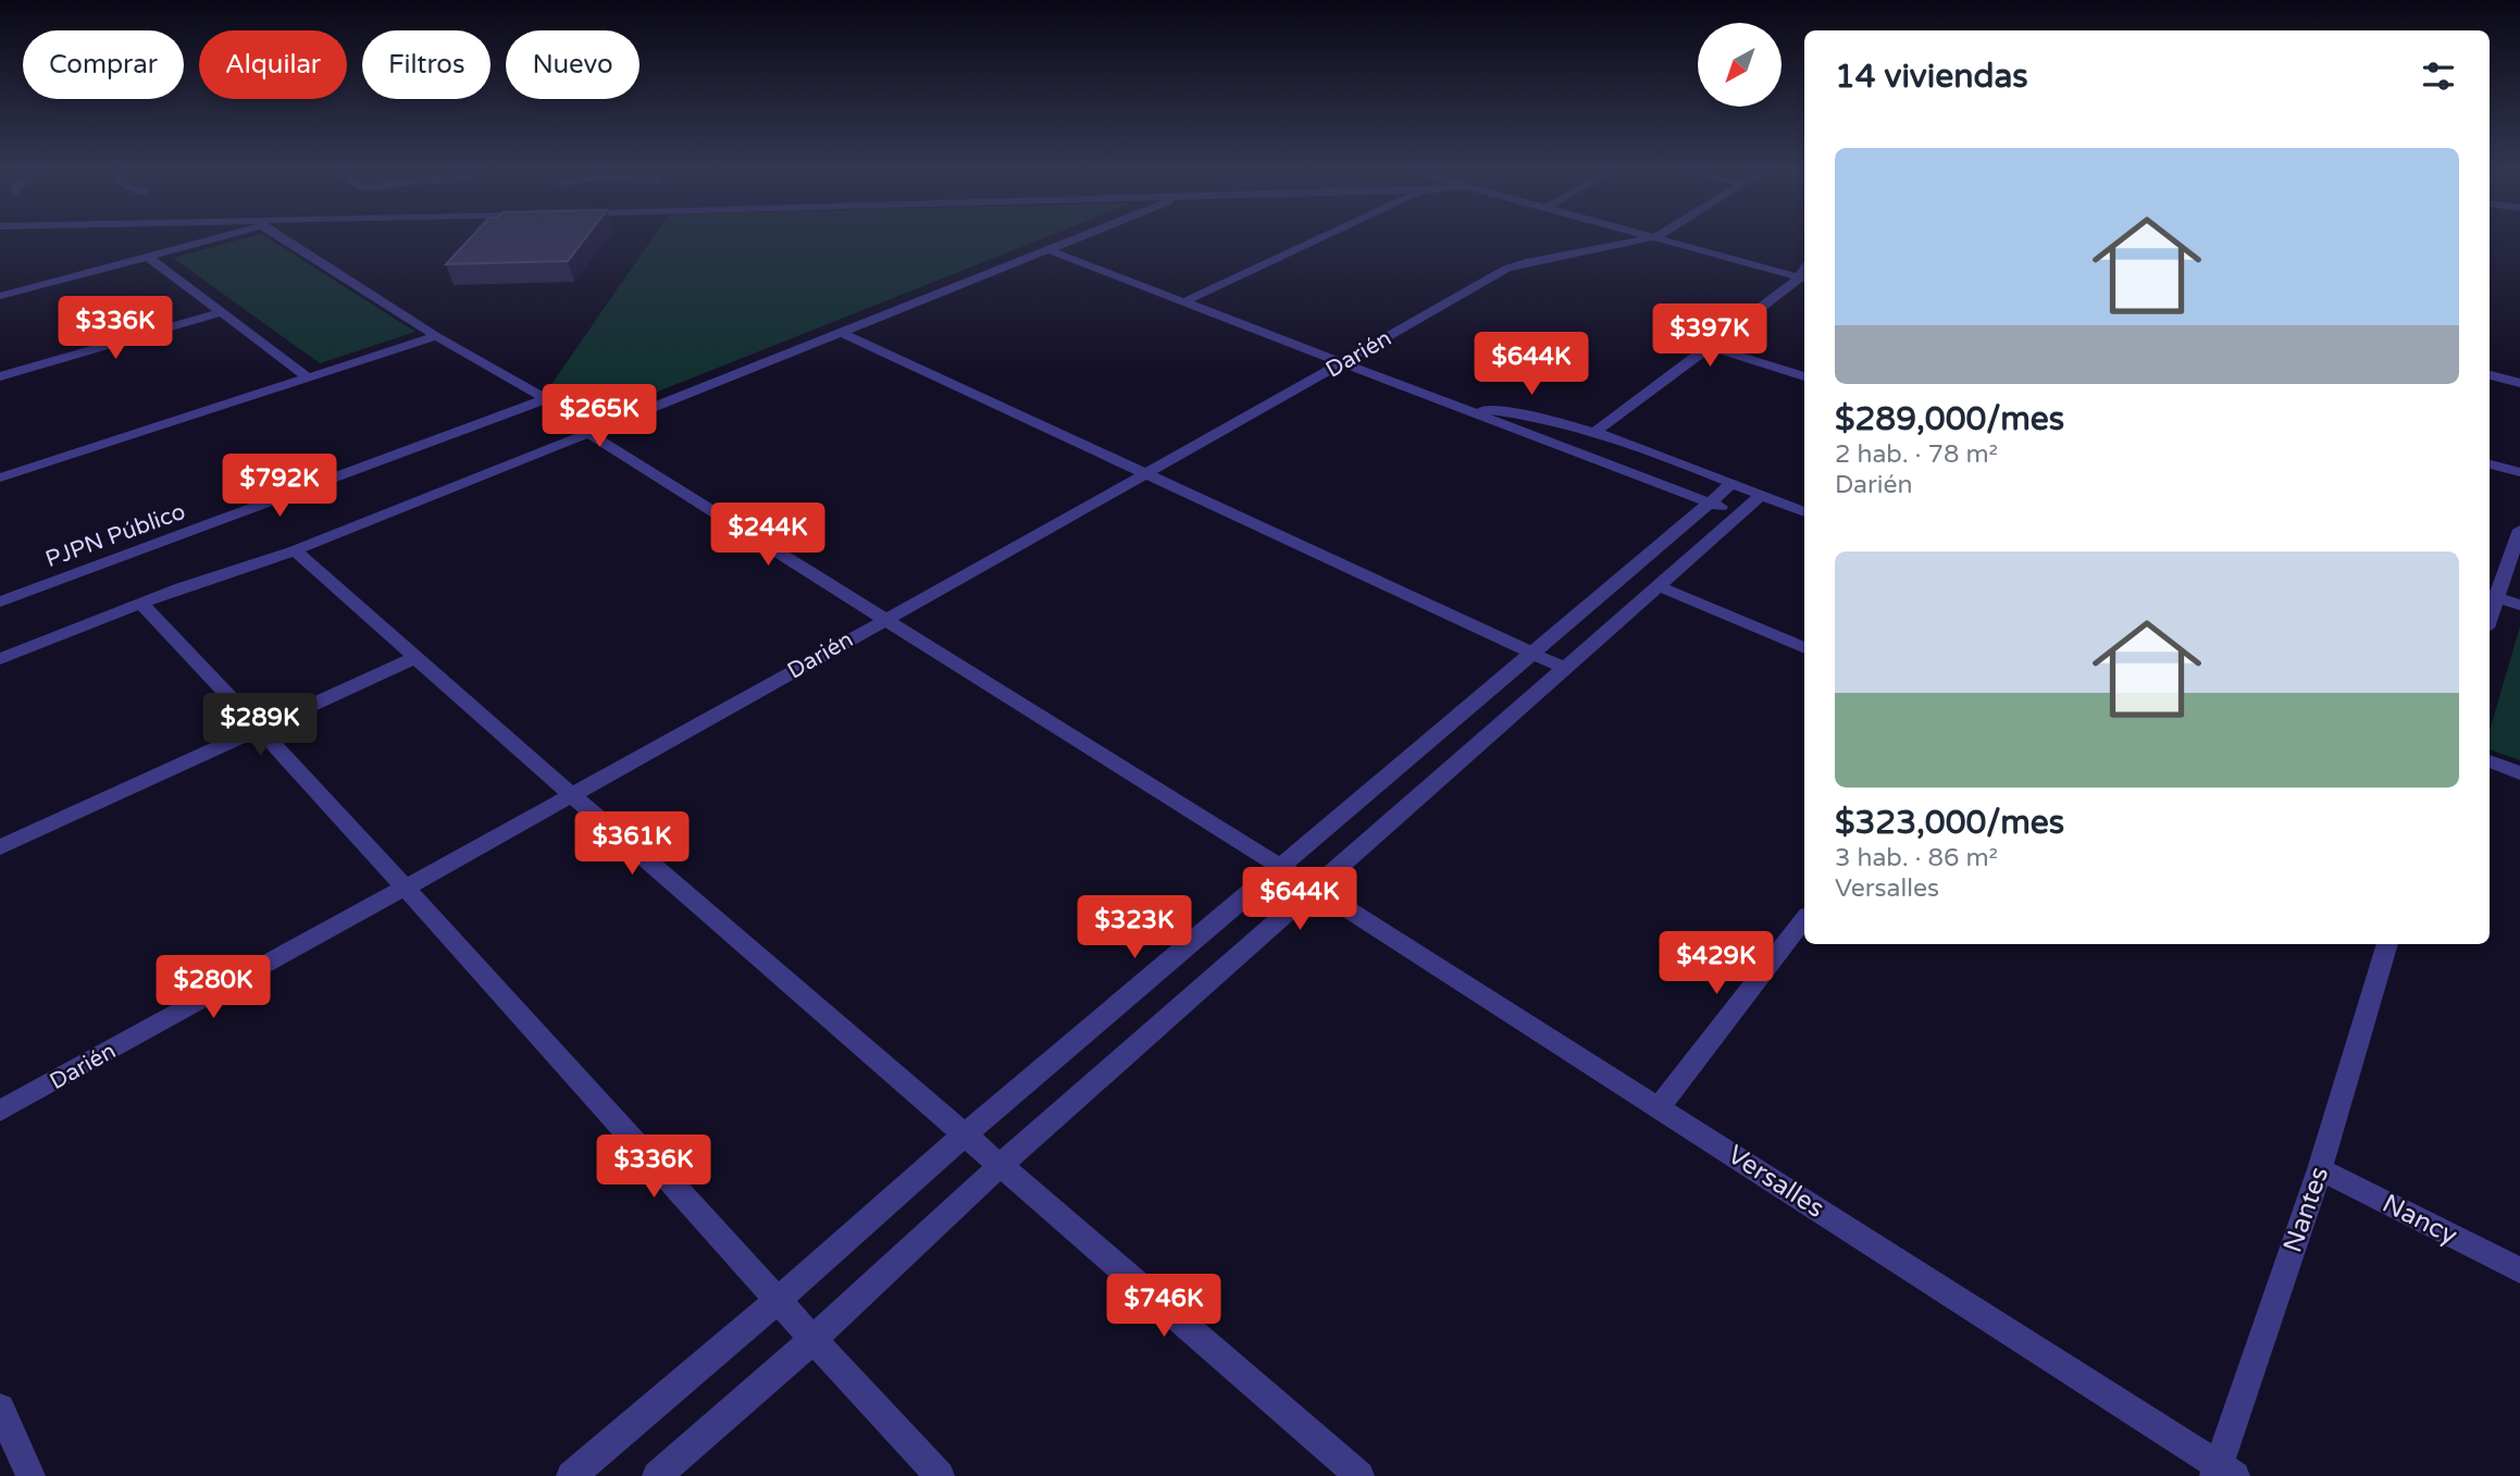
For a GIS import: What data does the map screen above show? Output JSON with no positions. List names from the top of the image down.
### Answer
{
  "streets": {
    "street": [
      "Darién",
      "PJPN Público",
      "Versalles",
      "Nantes",
      "Nancy"
    ]
  },
  "crossings": [
    ["Darién", "Versalles"],
    ["PJPN Público", "Versalles"],
    ["Versalles", "Nantes"],
    ["Nantes", "Nancy"]
  ],
  "north": "bottom left",
  "page": {
    "chip": [
      "Comprar",
      "Alquilar",
      "Filtros",
      "Nuevo"
    ],
    "heading": "14 viviendas",
    "list": [
      {
        "name": "$289,000/mes",
        "note": "2 hab. · 78 m² · Darién"
      },
      {
        "name": "$323,000/mes",
        "note": "3 hab. · 86 m² · Versalles"
      }
    ],
    "price": [
      "$336K",
      "$397K",
      "$644K",
      "$265K",
      "$792K",
      "$244K",
      "$289K",
      "$361K",
      "$644K",
      "$323K",
      "$429K",
      "$280K",
      "$336K",
      "$746K"
    ]
  }
}
